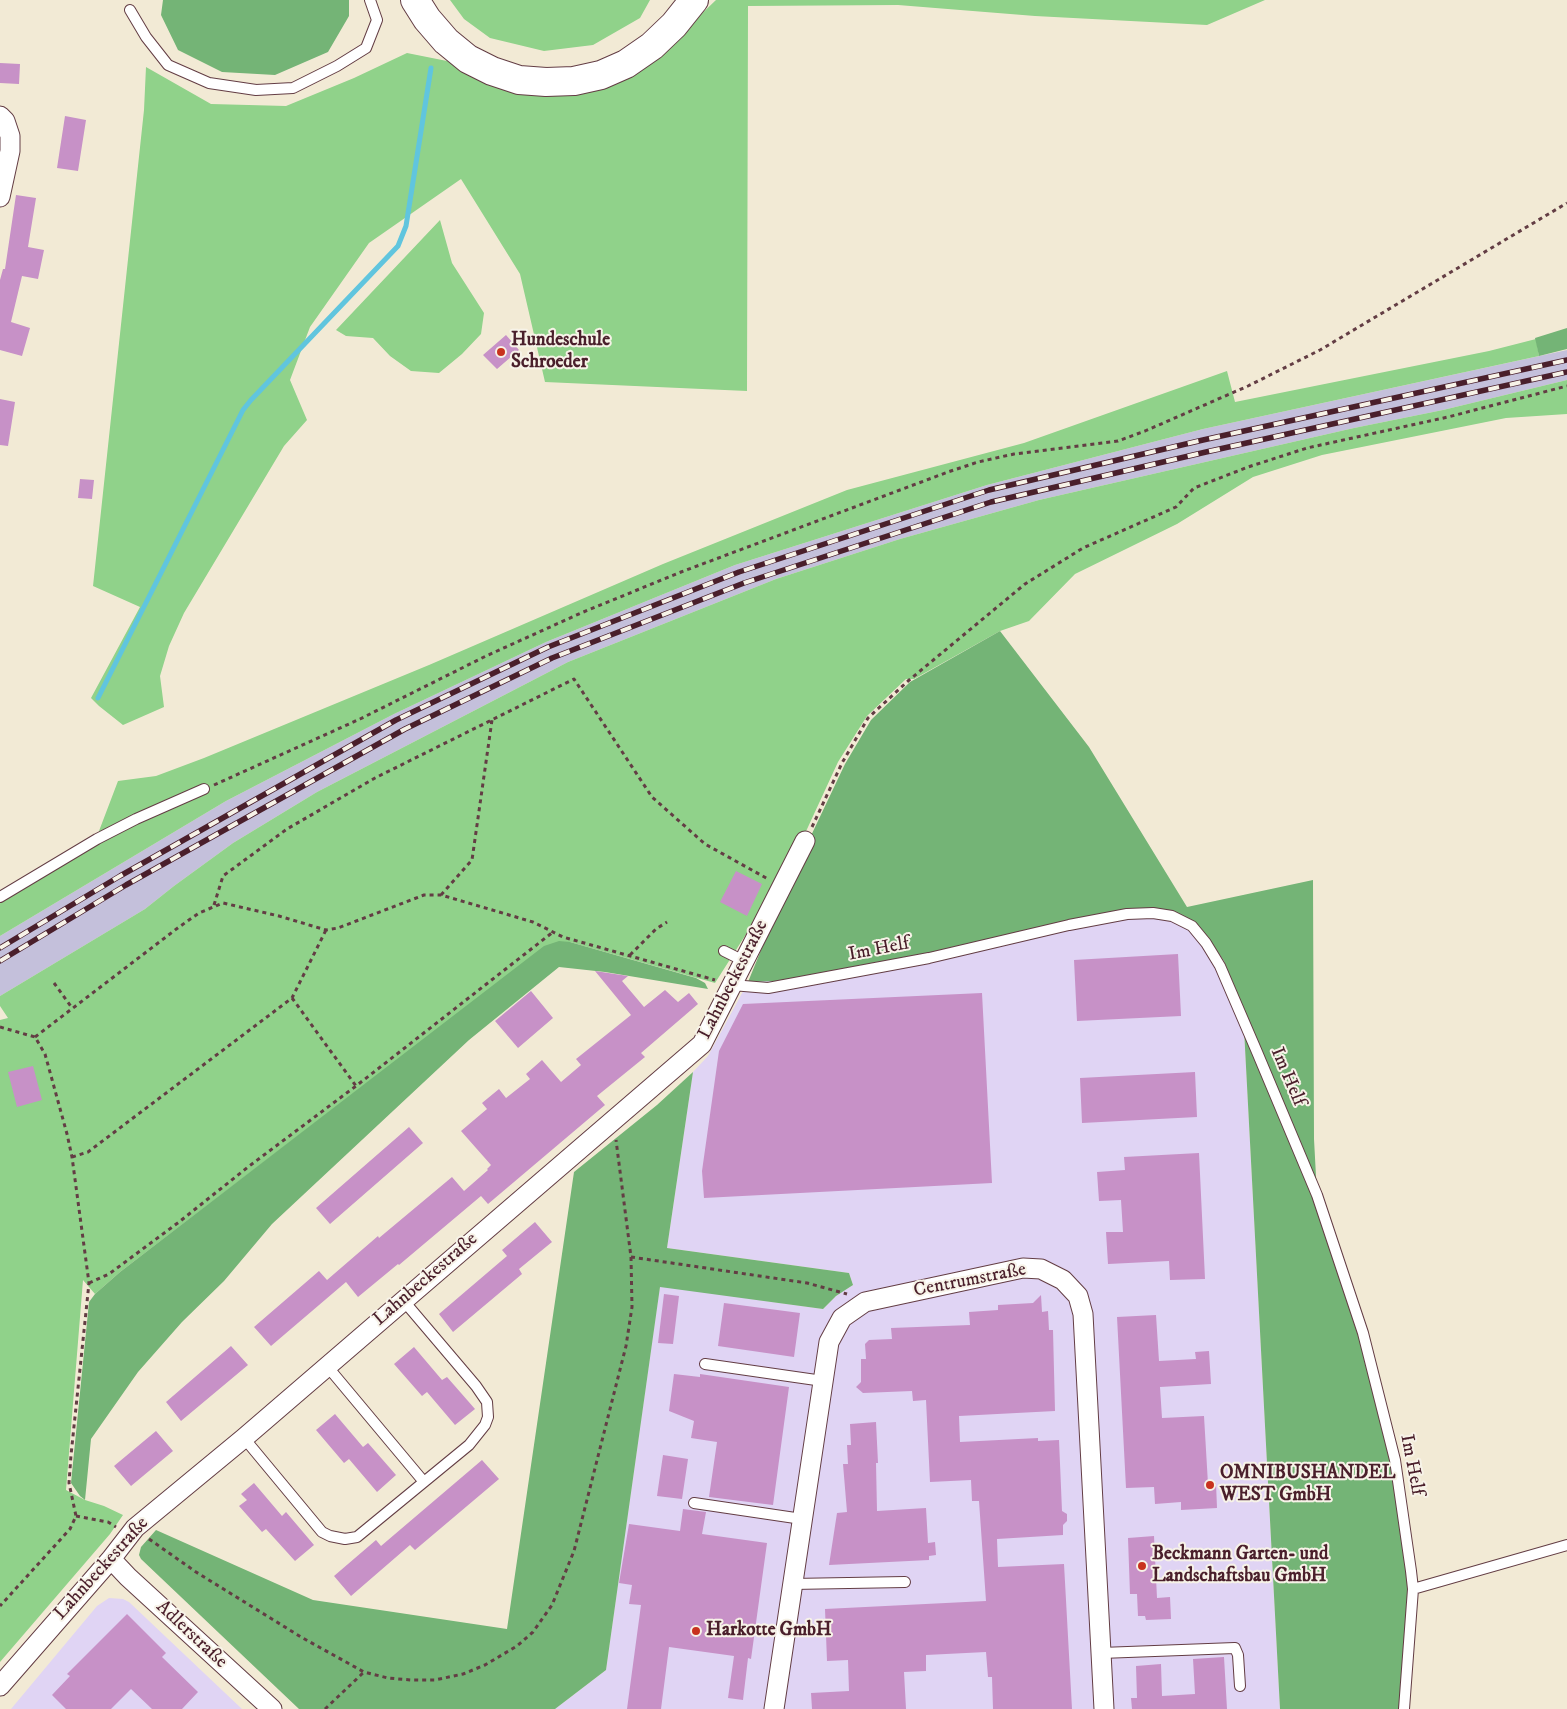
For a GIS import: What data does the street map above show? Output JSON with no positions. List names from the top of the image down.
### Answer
{
  "streets": {
    "street": ["Lahnbeckestraße", "Centrumstraße", "Adlerstraße"],
    "lane": ["Im Helf"]
  },
  "crossings": [
    ["Im Helf", "Lahnbeckestraße"],
    ["Lahnbeckestraße", "Adlerstraße"]
  ],
  "places": [
    "Hundeschule Schroeder",
    "OMNIBUSHANDEL WEST GmbH",
    "Beckmann Garten- und Landschaftsbau GmbH",
    "Harkotte GmbH"
  ]
}
